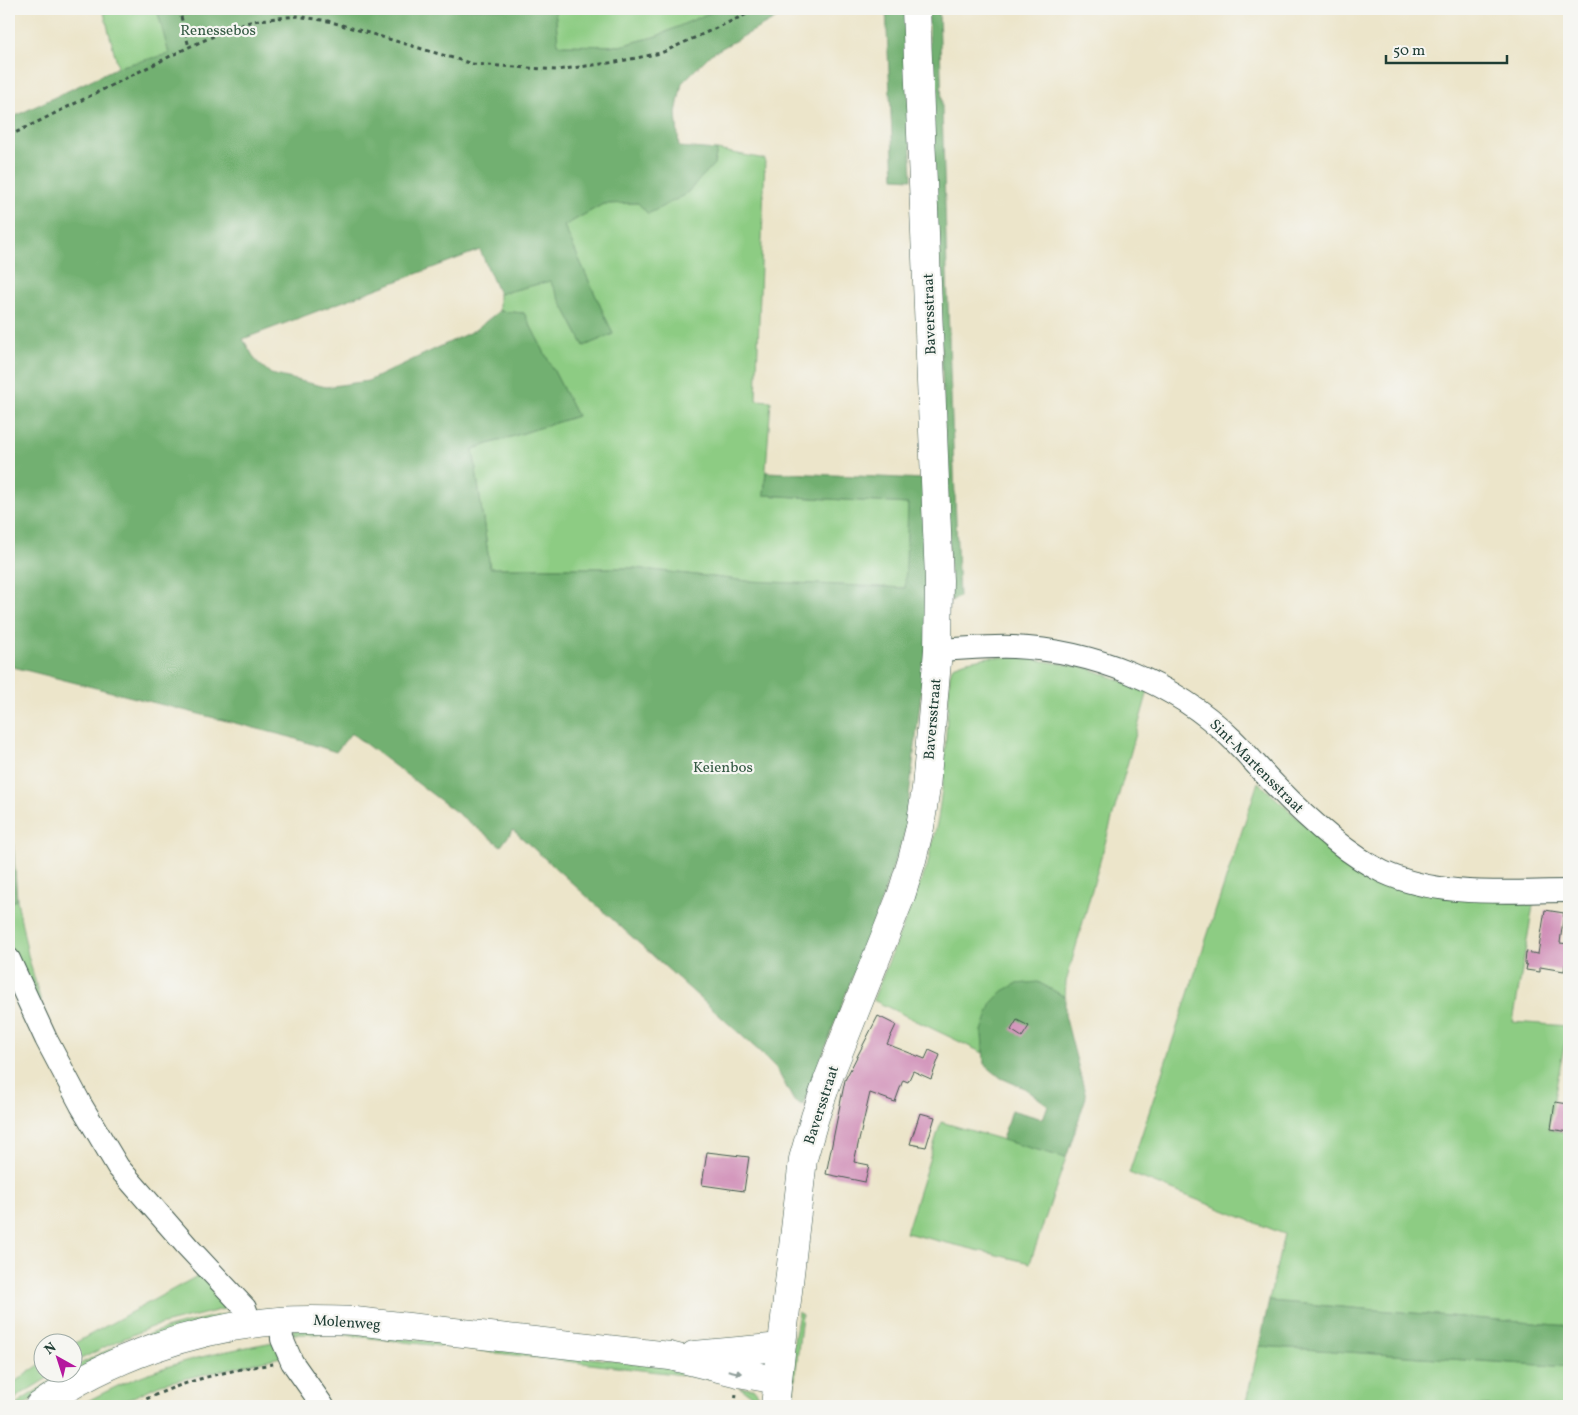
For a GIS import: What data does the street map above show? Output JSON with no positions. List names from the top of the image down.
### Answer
{
  "streets": {
    "main road": ["Baversstraat", "Molenweg"],
    "street": ["Sint-Martensstraat"]
  },
  "crossings": [
    ["Baversstraat", "Sint-Martensstraat"],
    ["Baversstraat", "Molenweg"]
  ],
  "parks": ["Renessebos", "Keienbos"],
  "scale_bar": "50 m",
  "north": "top left"
}
